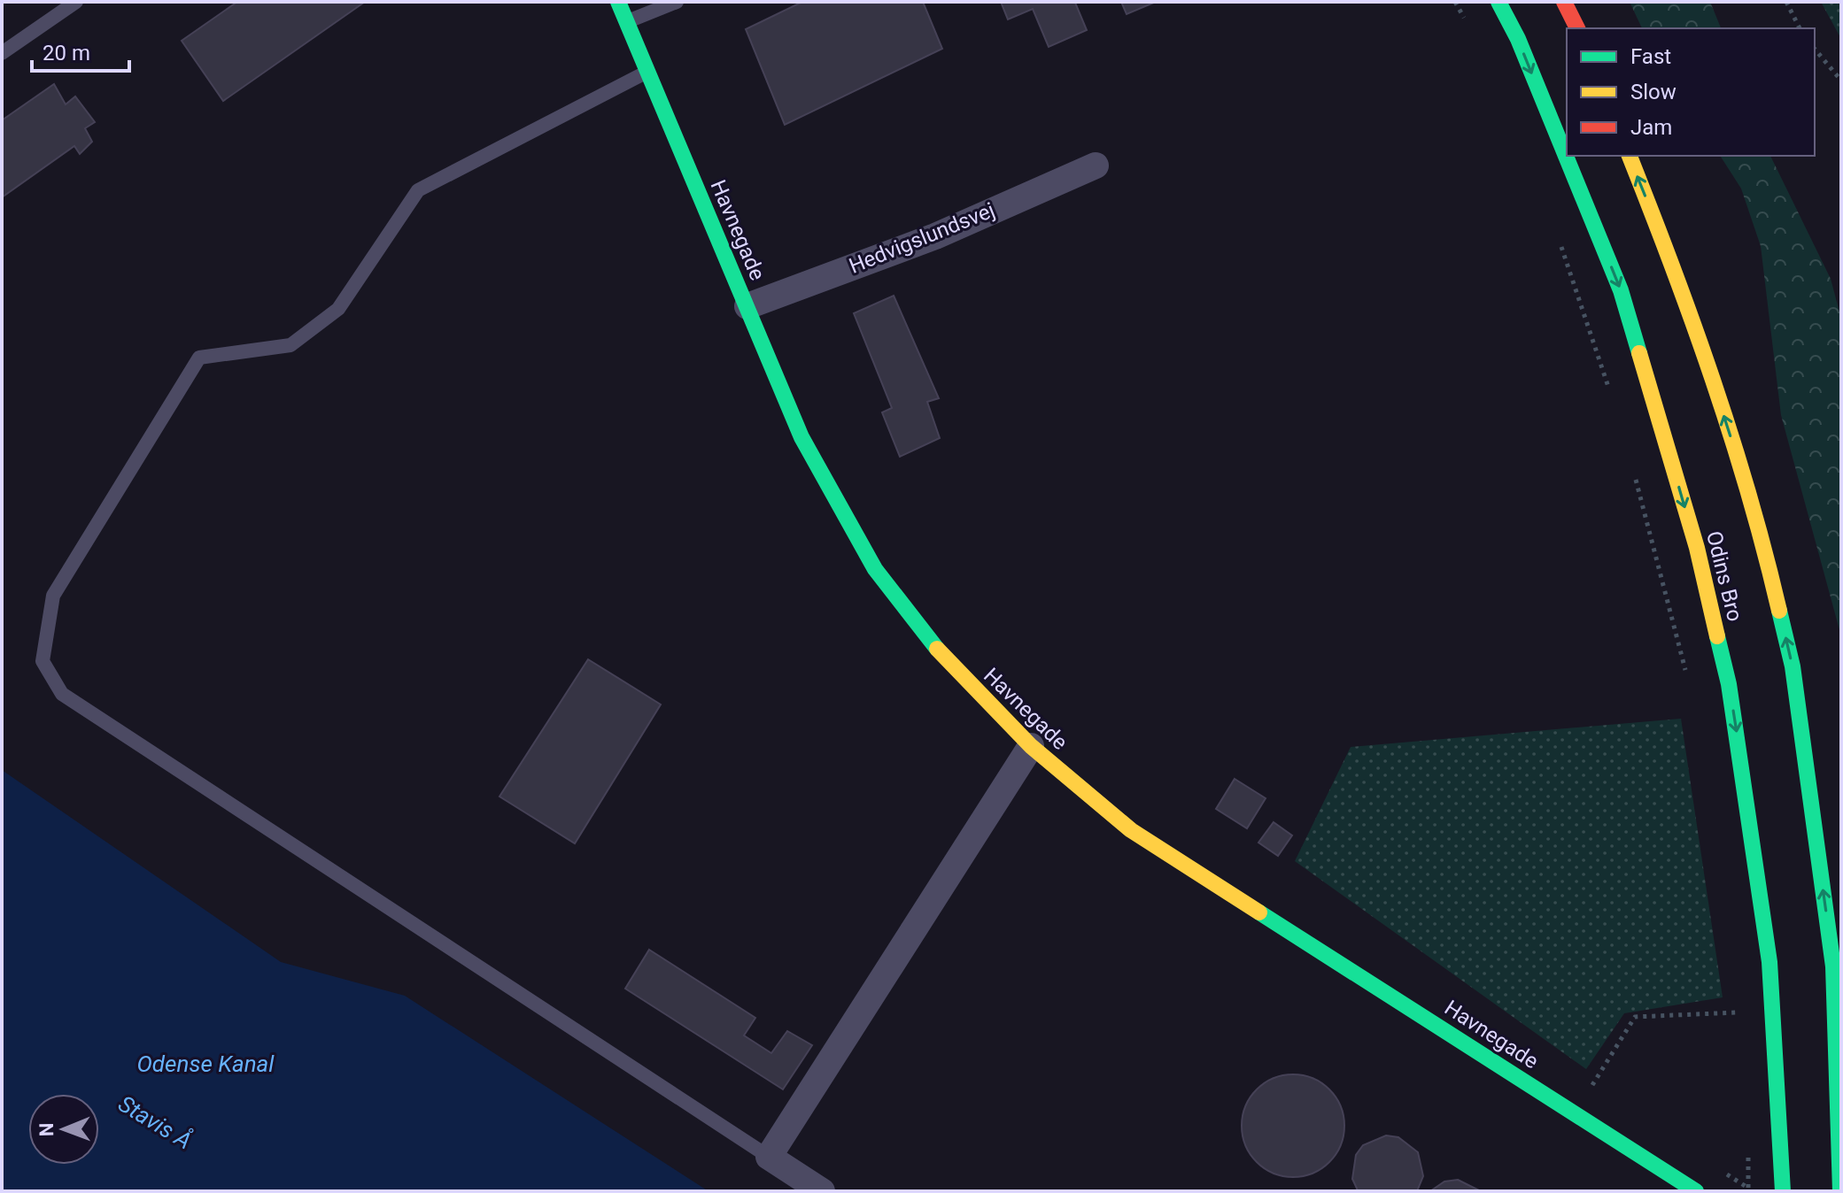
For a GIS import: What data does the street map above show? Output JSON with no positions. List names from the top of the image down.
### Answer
{
  "streets": {
    "main road": ["Havnegade", "Odins Bro"],
    "street": ["Hedvigslundsvej"]
  },
  "crossings": [
    ["Havnegade", "Hedvigslundsvej"]
  ],
  "water": ["Odense Kanal", "Stavis Å"],
  "legend": ["Fast", "Slow", "Jam"],
  "scale_bar": "20 m",
  "north": "left"
}
